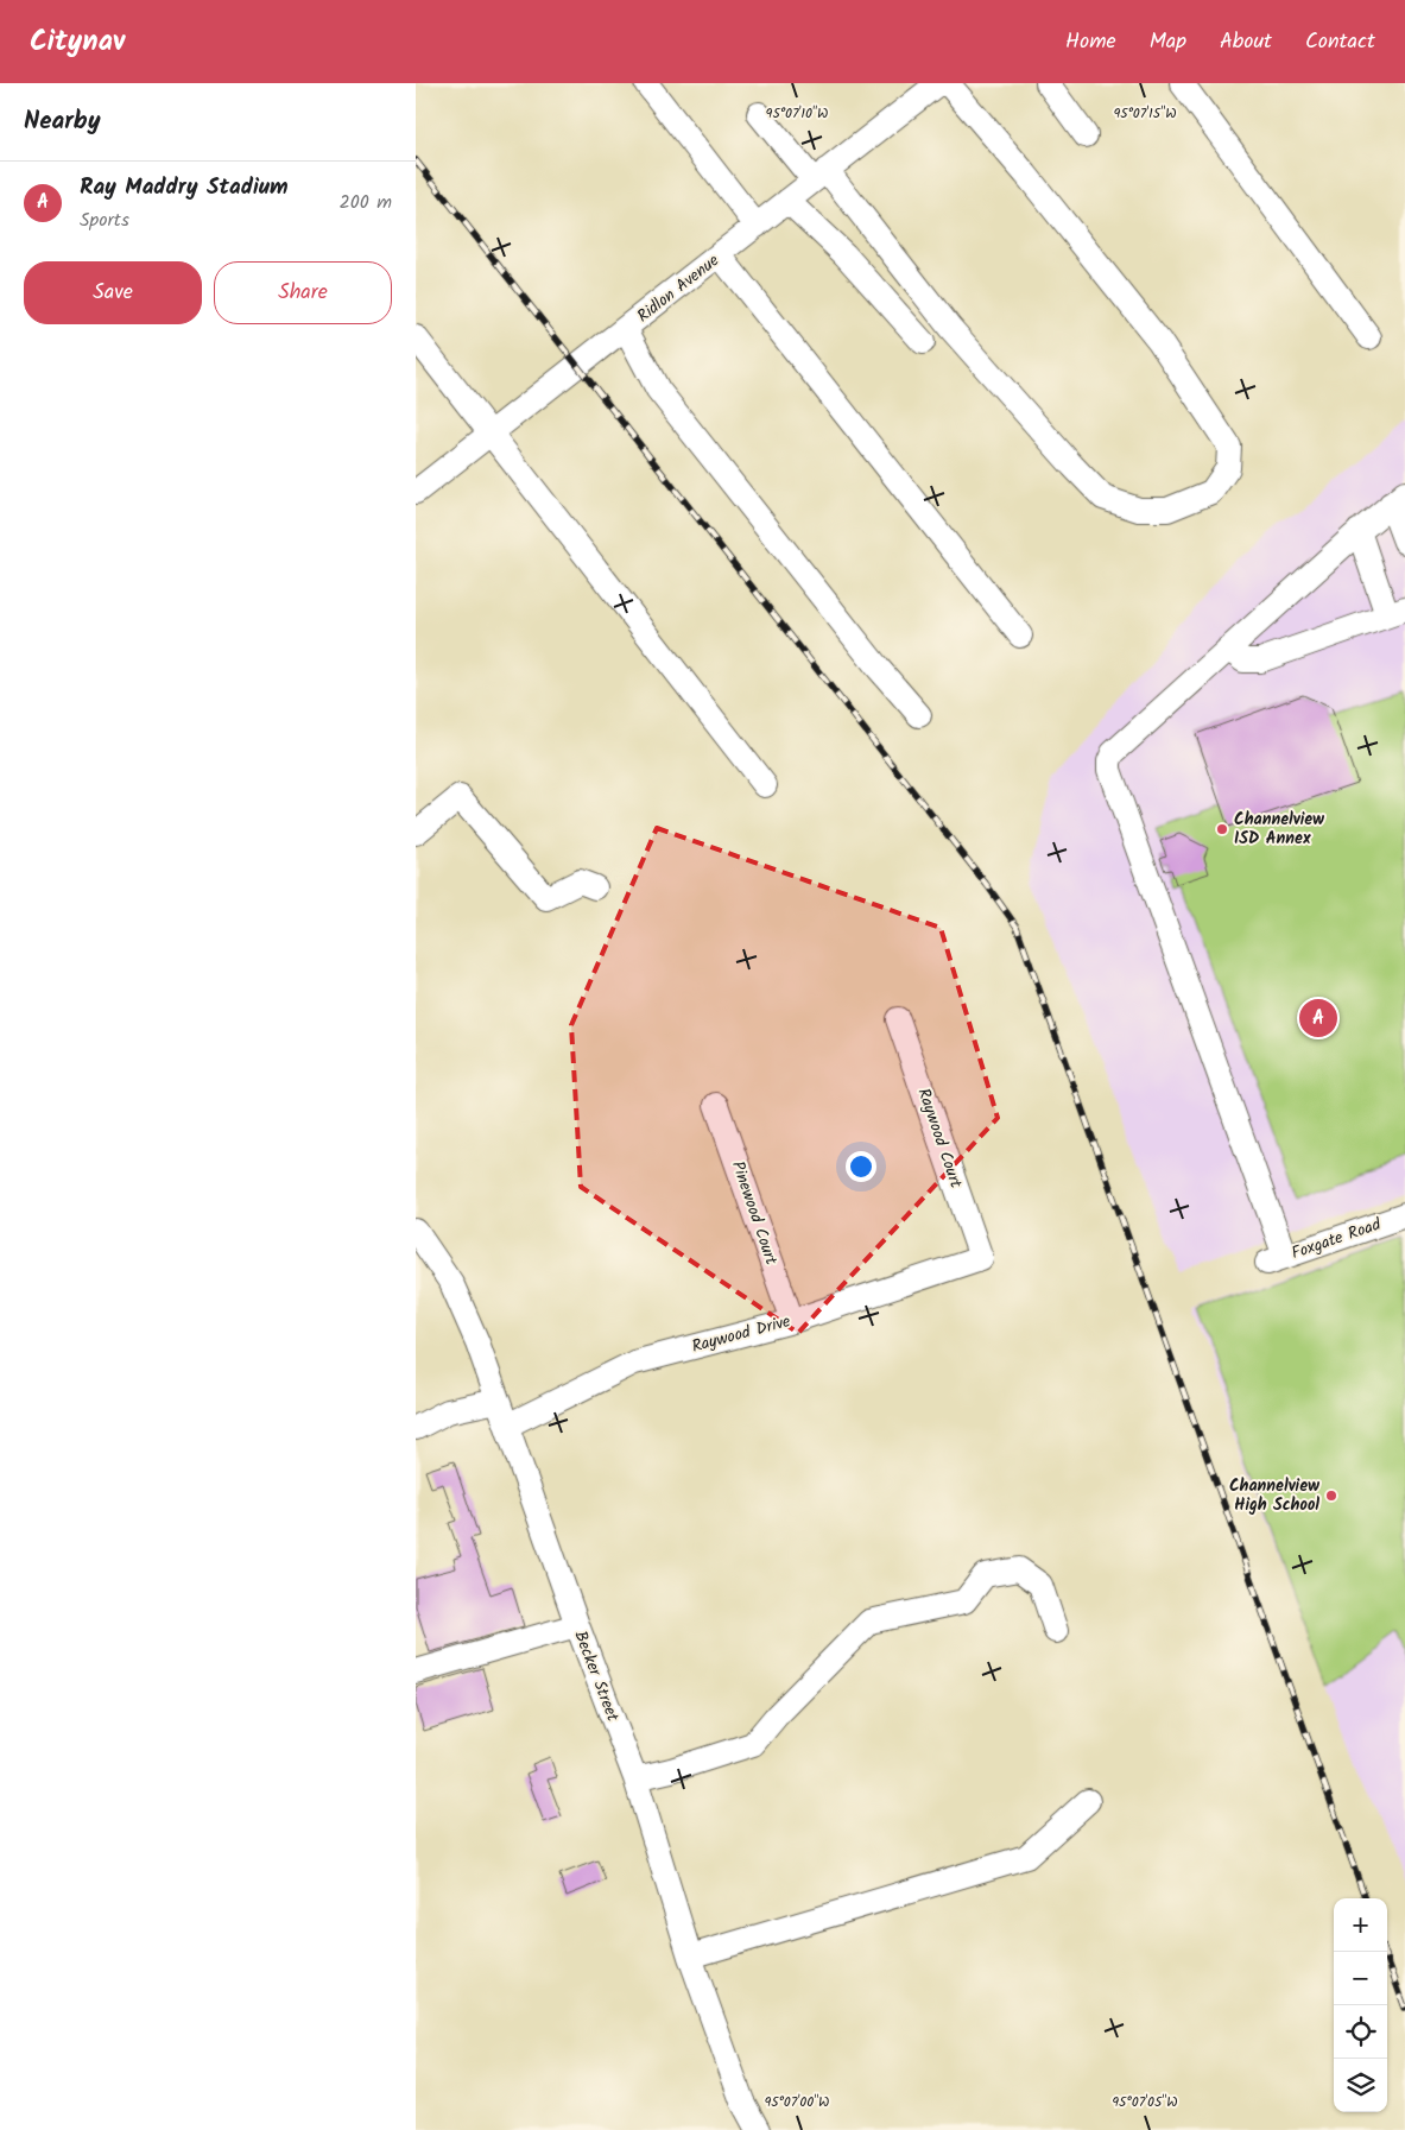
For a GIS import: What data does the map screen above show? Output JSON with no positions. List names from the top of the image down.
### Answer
{
  "streets": {
    "street": [
      "Ridlon Avenue",
      "Raywood Court",
      "Pinewood Court",
      "Foxgate Road",
      "Raywood Drive",
      "Becker Street"
    ]
  },
  "crossings": [
    ["Raywood Court", "Raywood Drive"],
    ["Pinewood Court", "Raywood Drive"],
    ["Raywood Drive", "Becker Street"]
  ],
  "places": ["Channelview ISD Annex", "Channelview High School"],
  "page": {
    "header": "Citynav",
    "nav": [
      "Home",
      "Map",
      "About",
      "Contact"
    ],
    "heading": "Nearby",
    "list": [
      {
        "mark": "A",
        "name": "Ray Maddry Stadium",
        "note": "Sports",
        "value": "200 m"
      }
    ],
    "buttons": ["Save", "Share"],
    "pins": "A",
    "map_buttons": ["+", "−"]
  },
  "coordinates": [
    "95°07'10\"W",
    "95°07'15\"W",
    "95°07'00\"W",
    "95°07'05\"W"
  ]
}
